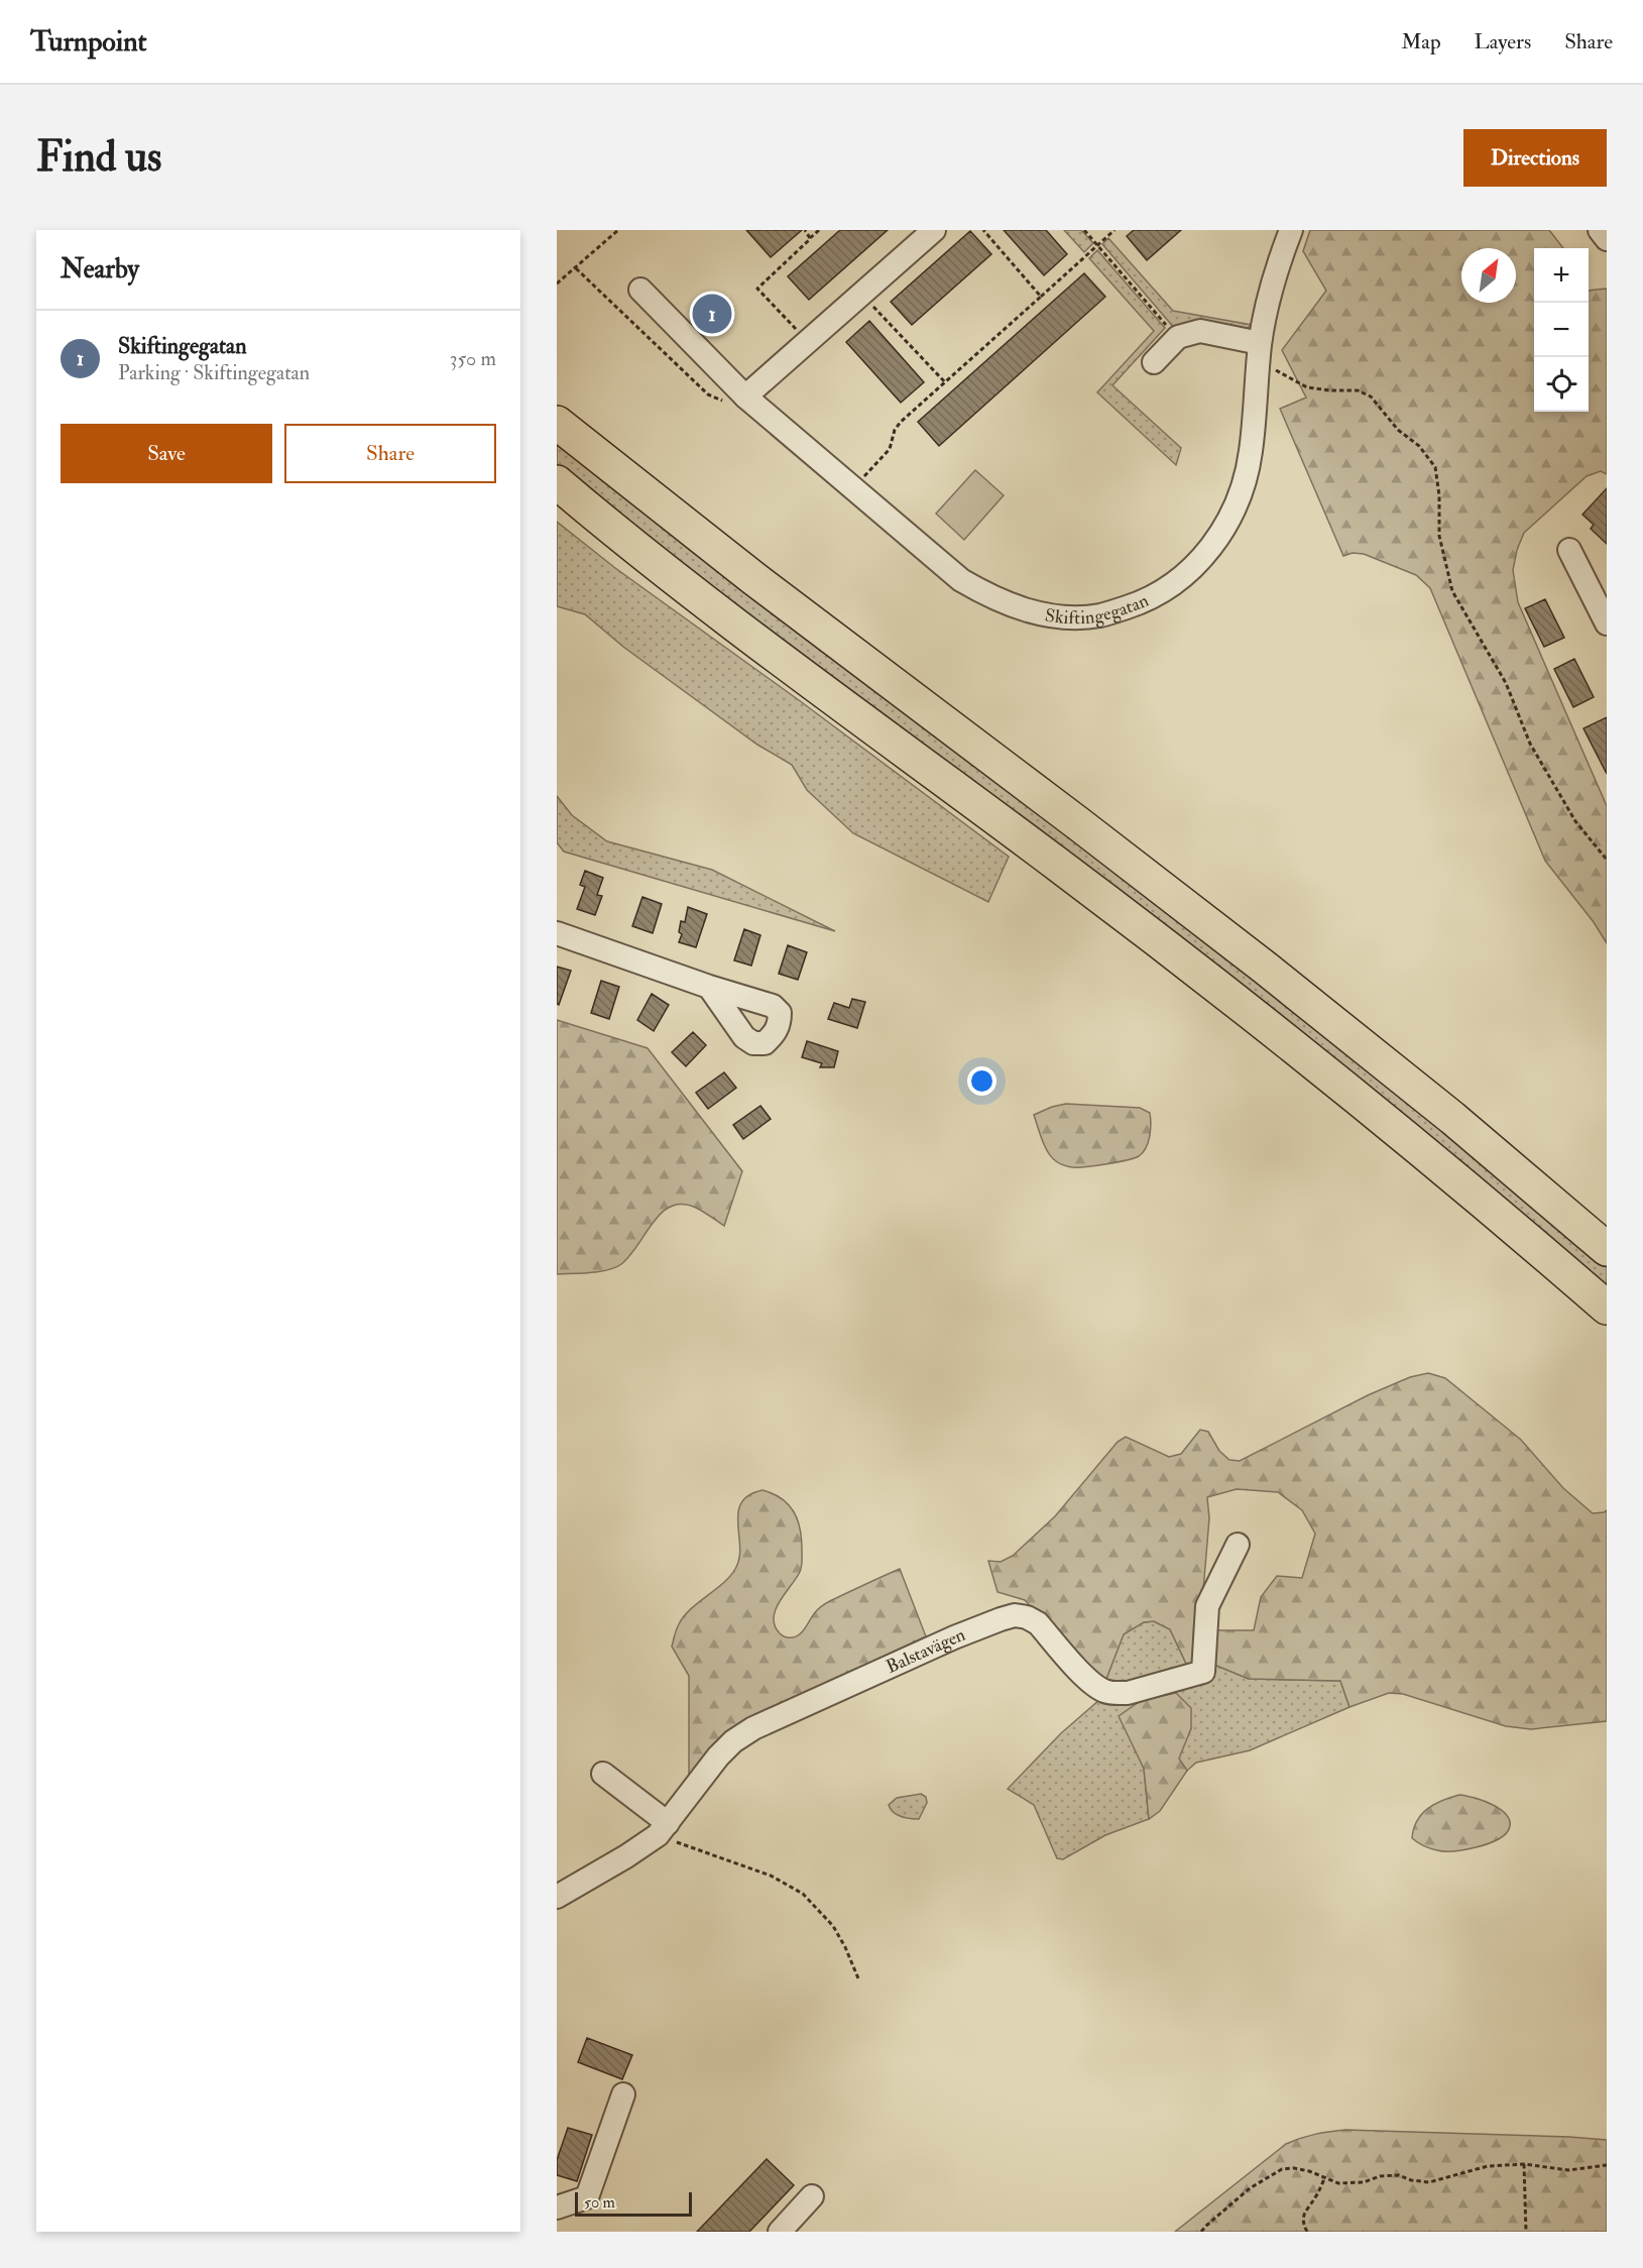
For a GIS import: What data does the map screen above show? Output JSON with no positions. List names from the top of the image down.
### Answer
{
  "streets": {
    "street": ["Skiftingegatan", "Balstavägen"]
  },
  "scale_bar": "50 m",
  "north": "top right",
  "page": {
    "header": "Turnpoint",
    "nav": ["Map", "Layers", "Share"],
    "buttons": [
      "Directions",
      ["Save", "Share"]
    ],
    "title": "Find us",
    "heading": "Nearby",
    "map_buttons": ["+", "−"],
    "pins": "1",
    "list": [
      {
        "mark": "1",
        "name": "Skiftingegatan",
        "note": "Parking · Skiftingegatan",
        "value": "350 m"
      }
    ],
    "scale": "50 m"
  }
}
